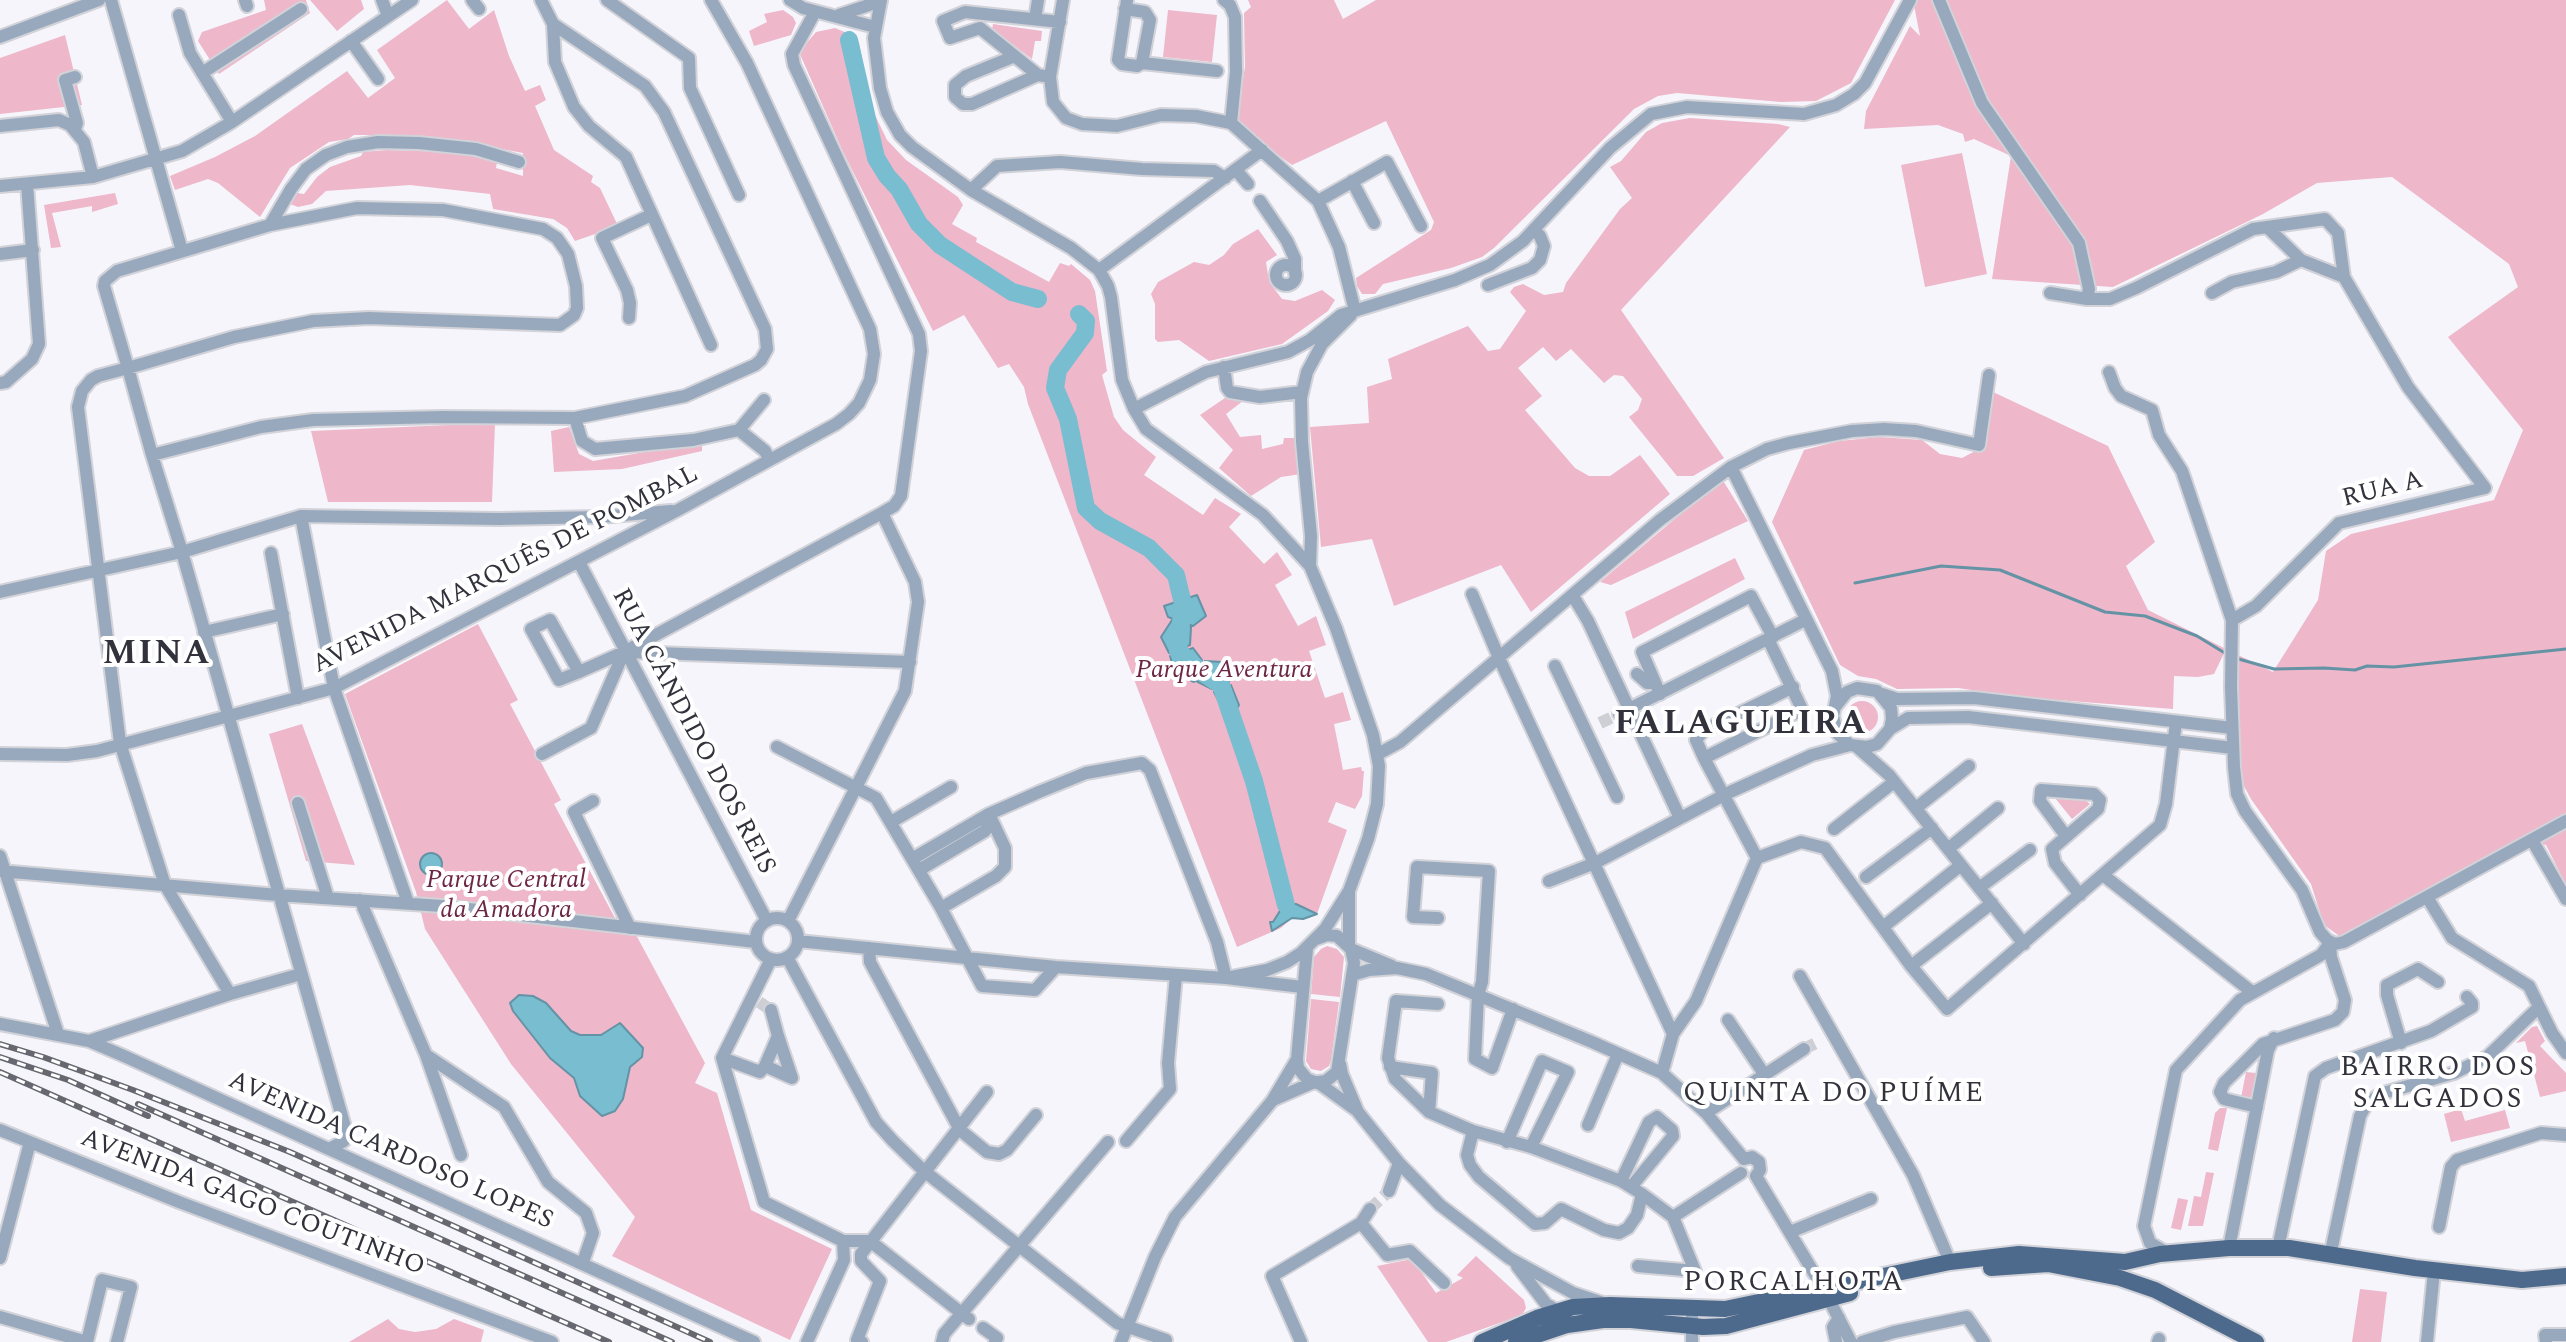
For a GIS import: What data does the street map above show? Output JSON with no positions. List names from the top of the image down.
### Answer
{
  "streets": {
    "street": [
      "RUA A",
      "AVENIDA MARQUÊS DE POMBAL",
      "RUA CÂNDIDO DOS REIS",
      "AVENIDA CARDOSO LOPES",
      "AVENIDA GAGO COUTINHO"
    ]
  },
  "crossings": [
    ["AVENIDA MARQUÊS DE POMBAL", "RUA CÂNDIDO DOS REIS"]
  ],
  "districts": [
    "MINA",
    "FALAGUEIRA",
    "BAIRRO DOS SALGADOS",
    "QUINTA DO PUÍME",
    "PORCALHOTA"
  ],
  "parks": ["Parque Aventura", "Parque Central da Amadora"]
}
